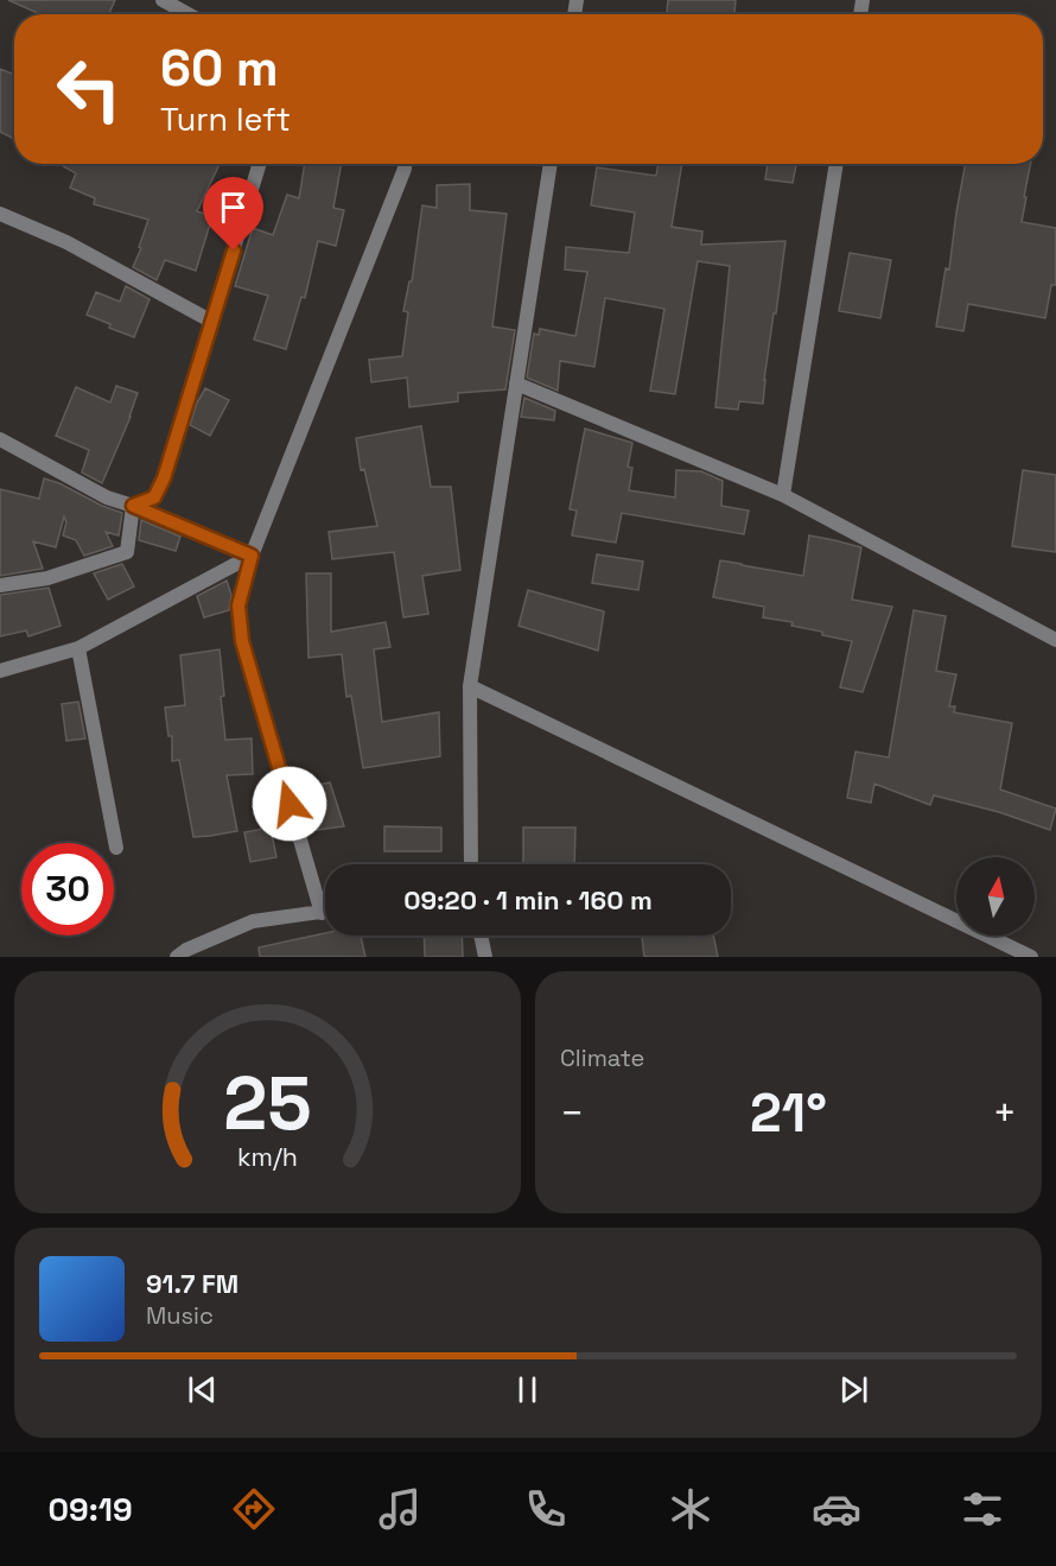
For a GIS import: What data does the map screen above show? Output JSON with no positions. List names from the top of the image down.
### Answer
{
  "north": "top",
  "page": {
    "turn": ["60 m", "Turn left"],
    "limit": "30",
    "trip": "09:20 · 1 min · 160 m",
    "tile": "Climate",
    "heat": ["−", "21°", "+"],
    "song": ["91.7 FM", "Music"],
    "tabs": "09:19",
    "gauge": ["25", "km/h"]
  }
}
